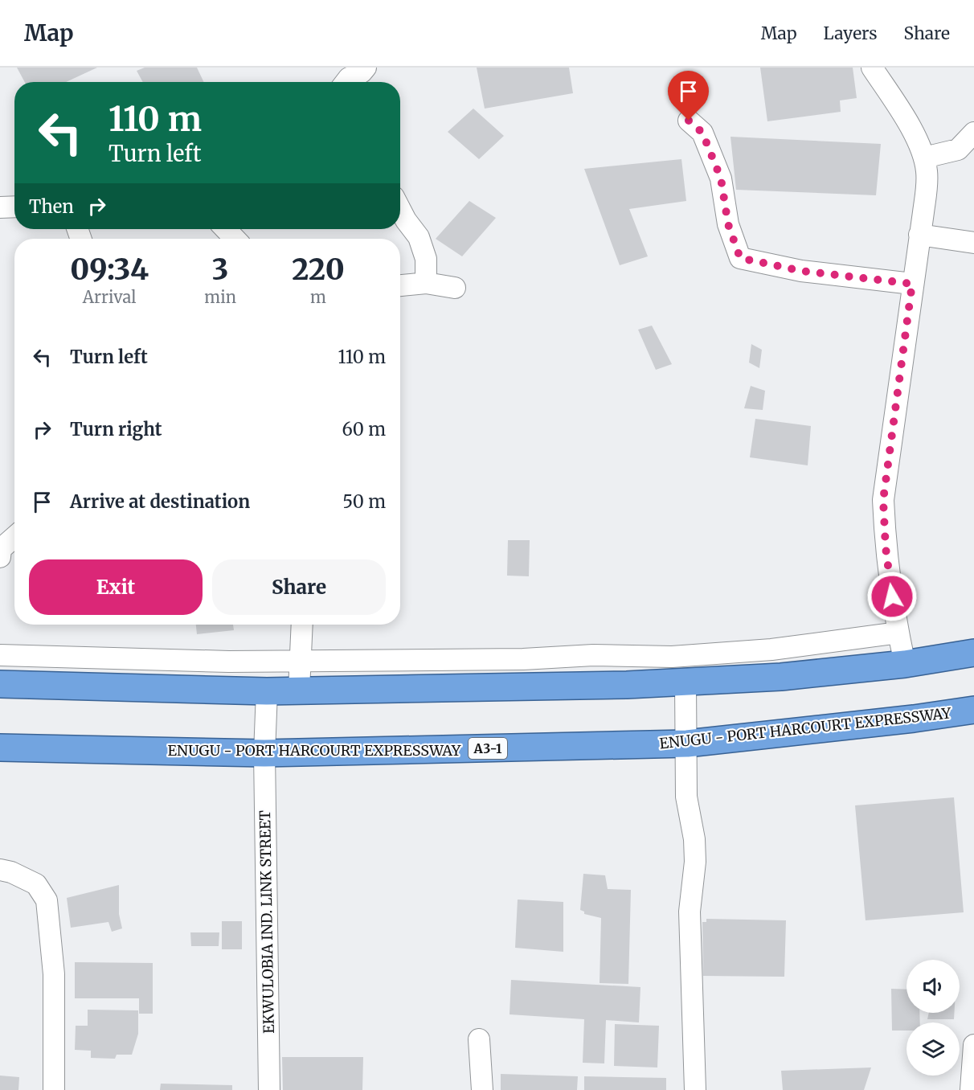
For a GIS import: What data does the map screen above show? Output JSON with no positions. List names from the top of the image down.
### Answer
{
  "streets": {
    "highway": ["ENUGU - PORT HARCOURT EXPRESSWAY", "A3-1"],
    "street": ["EKWULOBIA IND. LINK STREET"]
  },
  "crossings": [
    ["ENUGU - PORT HARCOURT EXPRESSWAY", "EKWULOBIA IND. LINK STREET"]
  ],
  "page": {
    "header": "Map",
    "nav": ["Map", "Layers", "Share"],
    "turn": ["110 m", "Turn left"],
    "then": "Then",
    "eta": [
      "09:34",
      "Arrival",
      "3",
      "min",
      "220",
      "m"
    ],
    "list": [
      {
        "name": "Turn left",
        "value": "110 m"
      },
      {
        "name": "Turn right",
        "value": "60 m"
      },
      {
        "name": "Arrive at destination",
        "value": "50 m"
      }
    ],
    "buttons": ["Exit", "Share"]
  }
}
